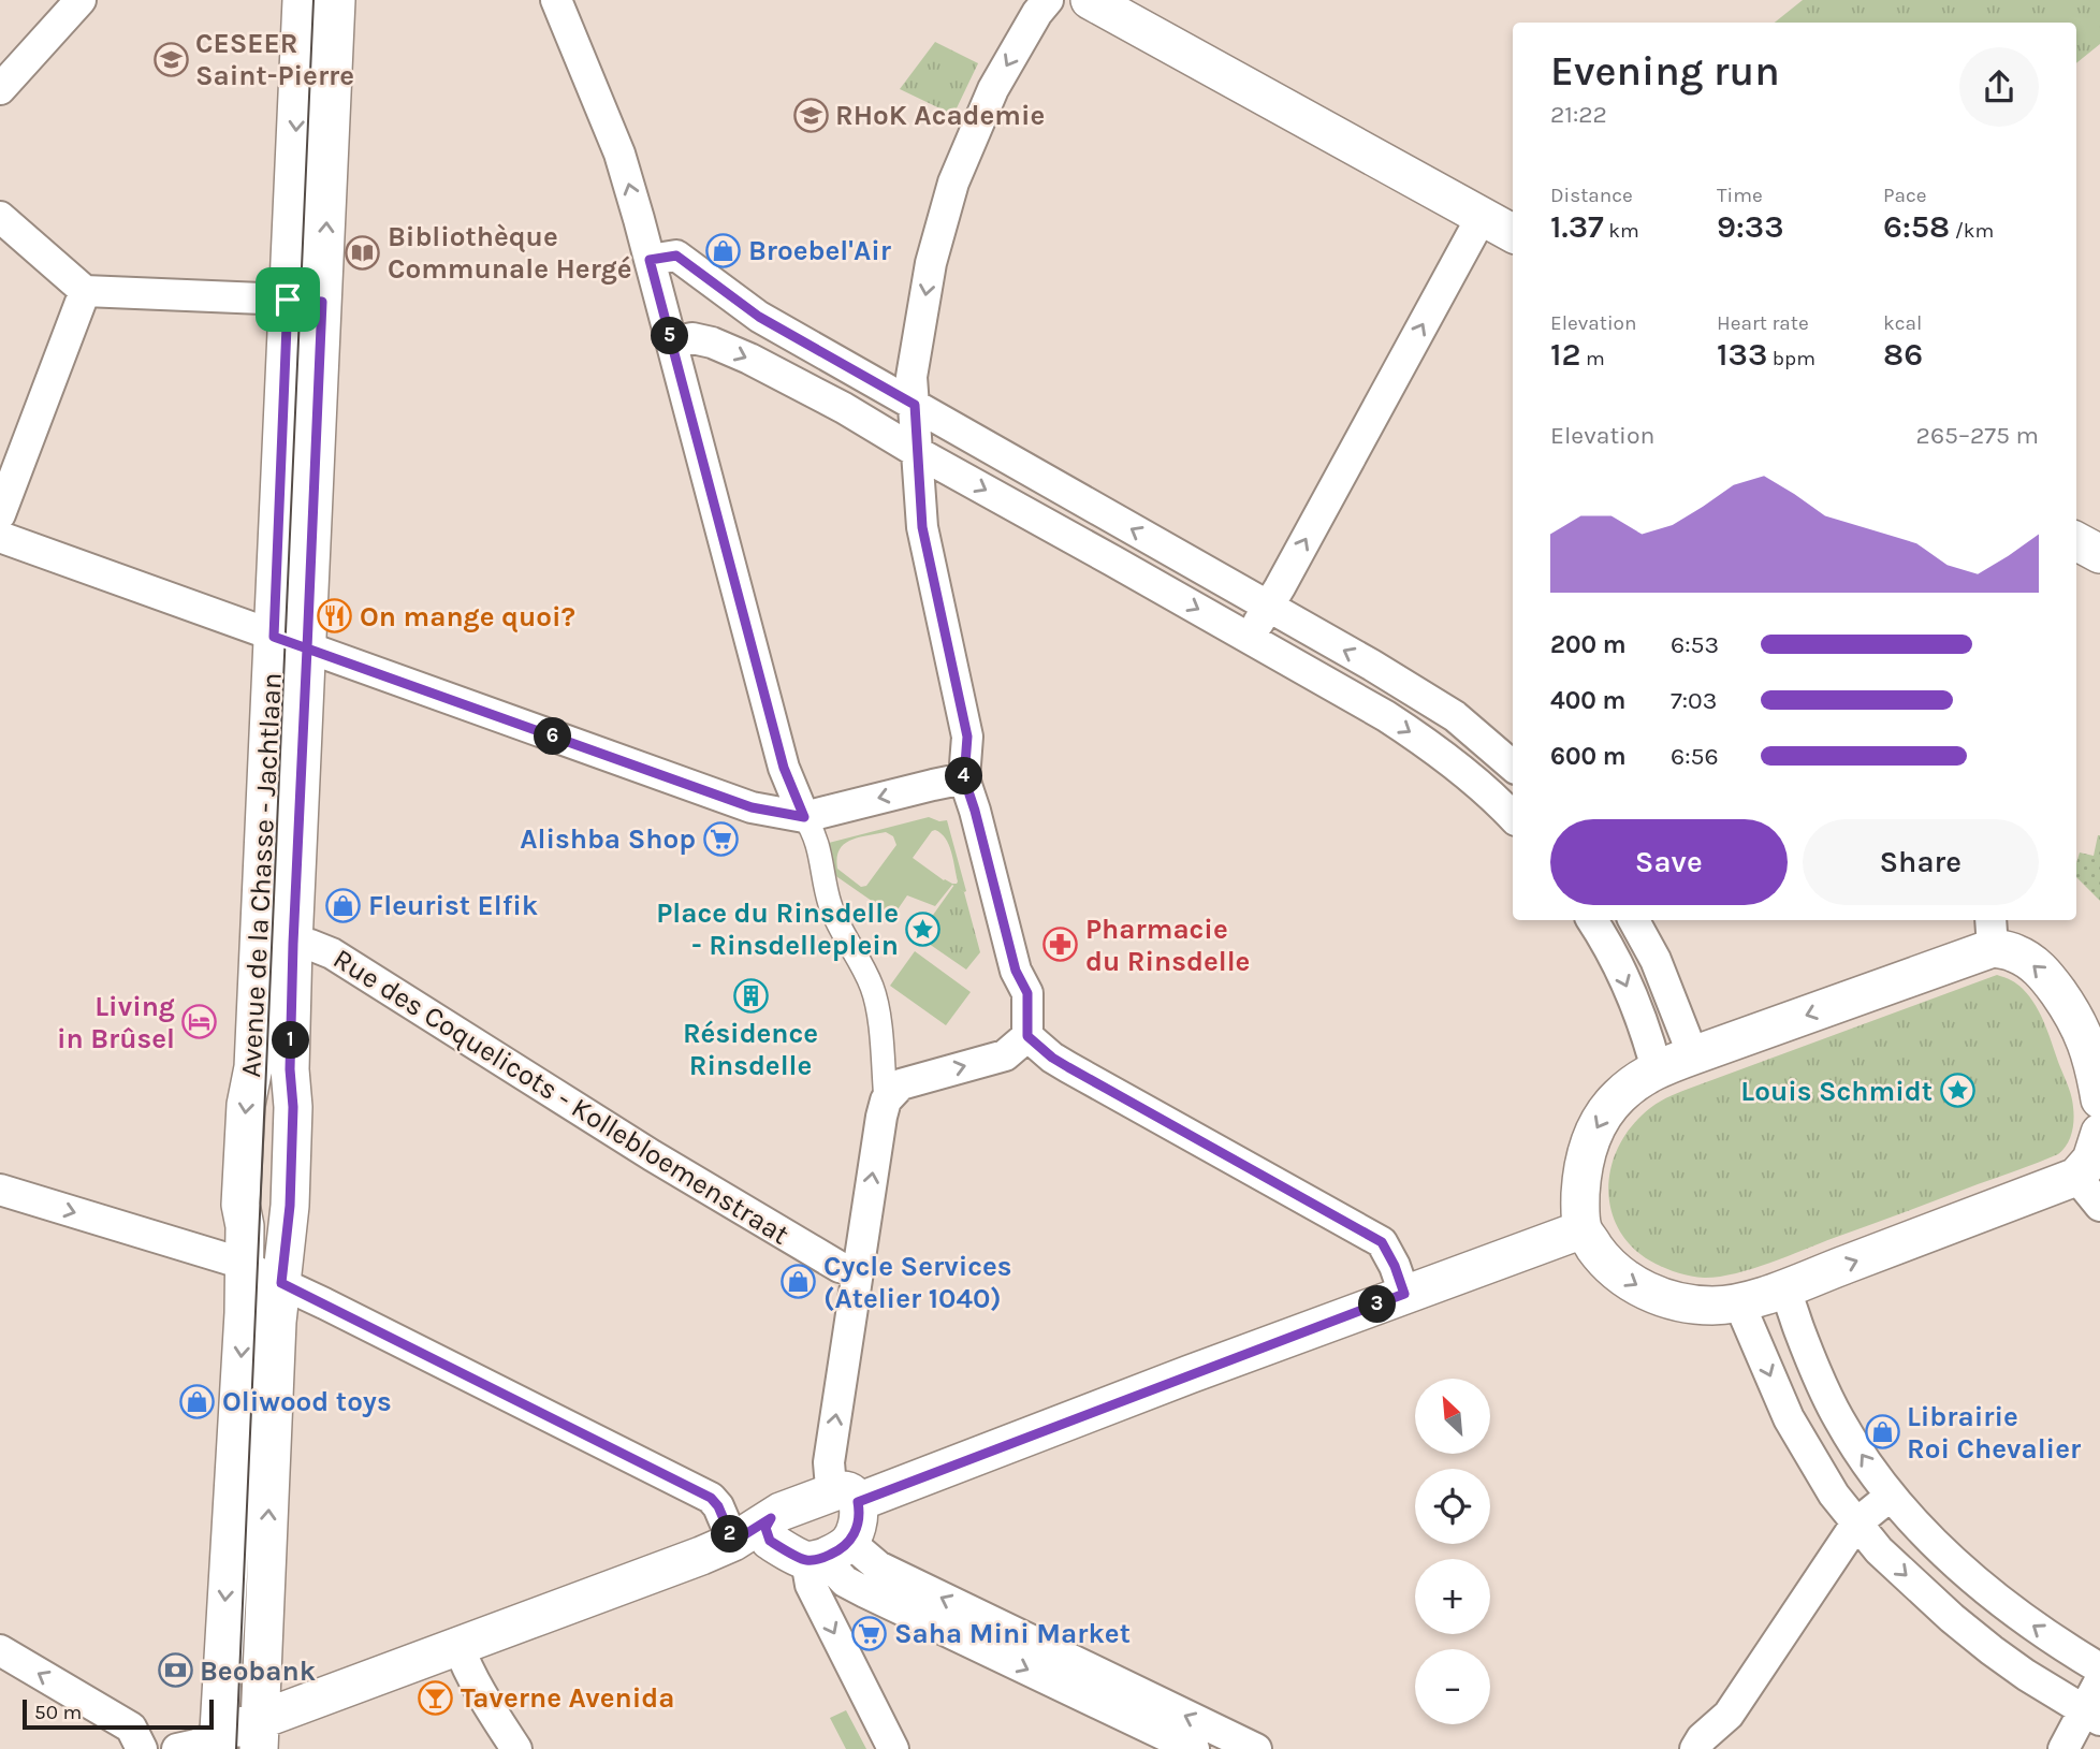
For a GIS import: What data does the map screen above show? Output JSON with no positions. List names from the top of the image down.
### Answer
{
  "streets": {
    "street": ["Avenue de la Chasse - Jachtlaan", "Rue des Coquelicots - Kollebloemenstraat"]
  },
  "crossings": [
    ["Avenue de la Chasse - Jachtlaan", "Rue des Coquelicots - Kollebloemenstraat"]
  ],
  "places": {
    "school or university": ["CESEER Saint-Pierre", "RHoK Academie"],
    "shop": [
      "Broebel'Air",
      "Fleurist Elfik",
      "Cycle Services (Atelier 1040)",
      "Oliwood toys",
      "Librairie Roi Chevalier"
    ],
    "library": ["Bibliothèque Communale Hergé"],
    "restaurant": ["On mange quoi?"],
    "supermarket": ["Alishba Shop", "Saha Mini Market"],
    "place": ["Place du Rinsdelle - Rinsdelleplein", "Louis Schmidt"],
    "pharmacy": ["Pharmacie du Rinsdelle"],
    "building": ["Résidence Rinsdelle"],
    "hotel": ["Living in Brûsel"],
    "bank": ["Beobank"],
    "bar": ["Taverne Avenida"]
  },
  "scale_bar": "50 m",
  "north": "top left",
  "page": {
    "heading": ["Evening run", "21:22"],
    "stats": [
      ["Distance", "1.37 km"],
      ["Time", "9:33"],
      ["Pace", "6:58 /km"],
      ["Elevation", "12 m"],
      ["Heart rate", "133 bpm"],
      ["kcal", "86"]
    ],
    "pins": [
      "5",
      "6",
      "4",
      "1",
      "3",
      "2"
    ],
    "chart": ["Elevation", "265–275 m"],
    "list": [
      {
        "name": "200 m",
        "note": "6:53"
      },
      {
        "name": "400 m",
        "note": "7:03"
      },
      {
        "name": "600 m",
        "note": "6:56"
      }
    ],
    "buttons": ["Save", "Share"],
    "map_buttons": ["+", "−"],
    "scale": "50 m"
  }
}
